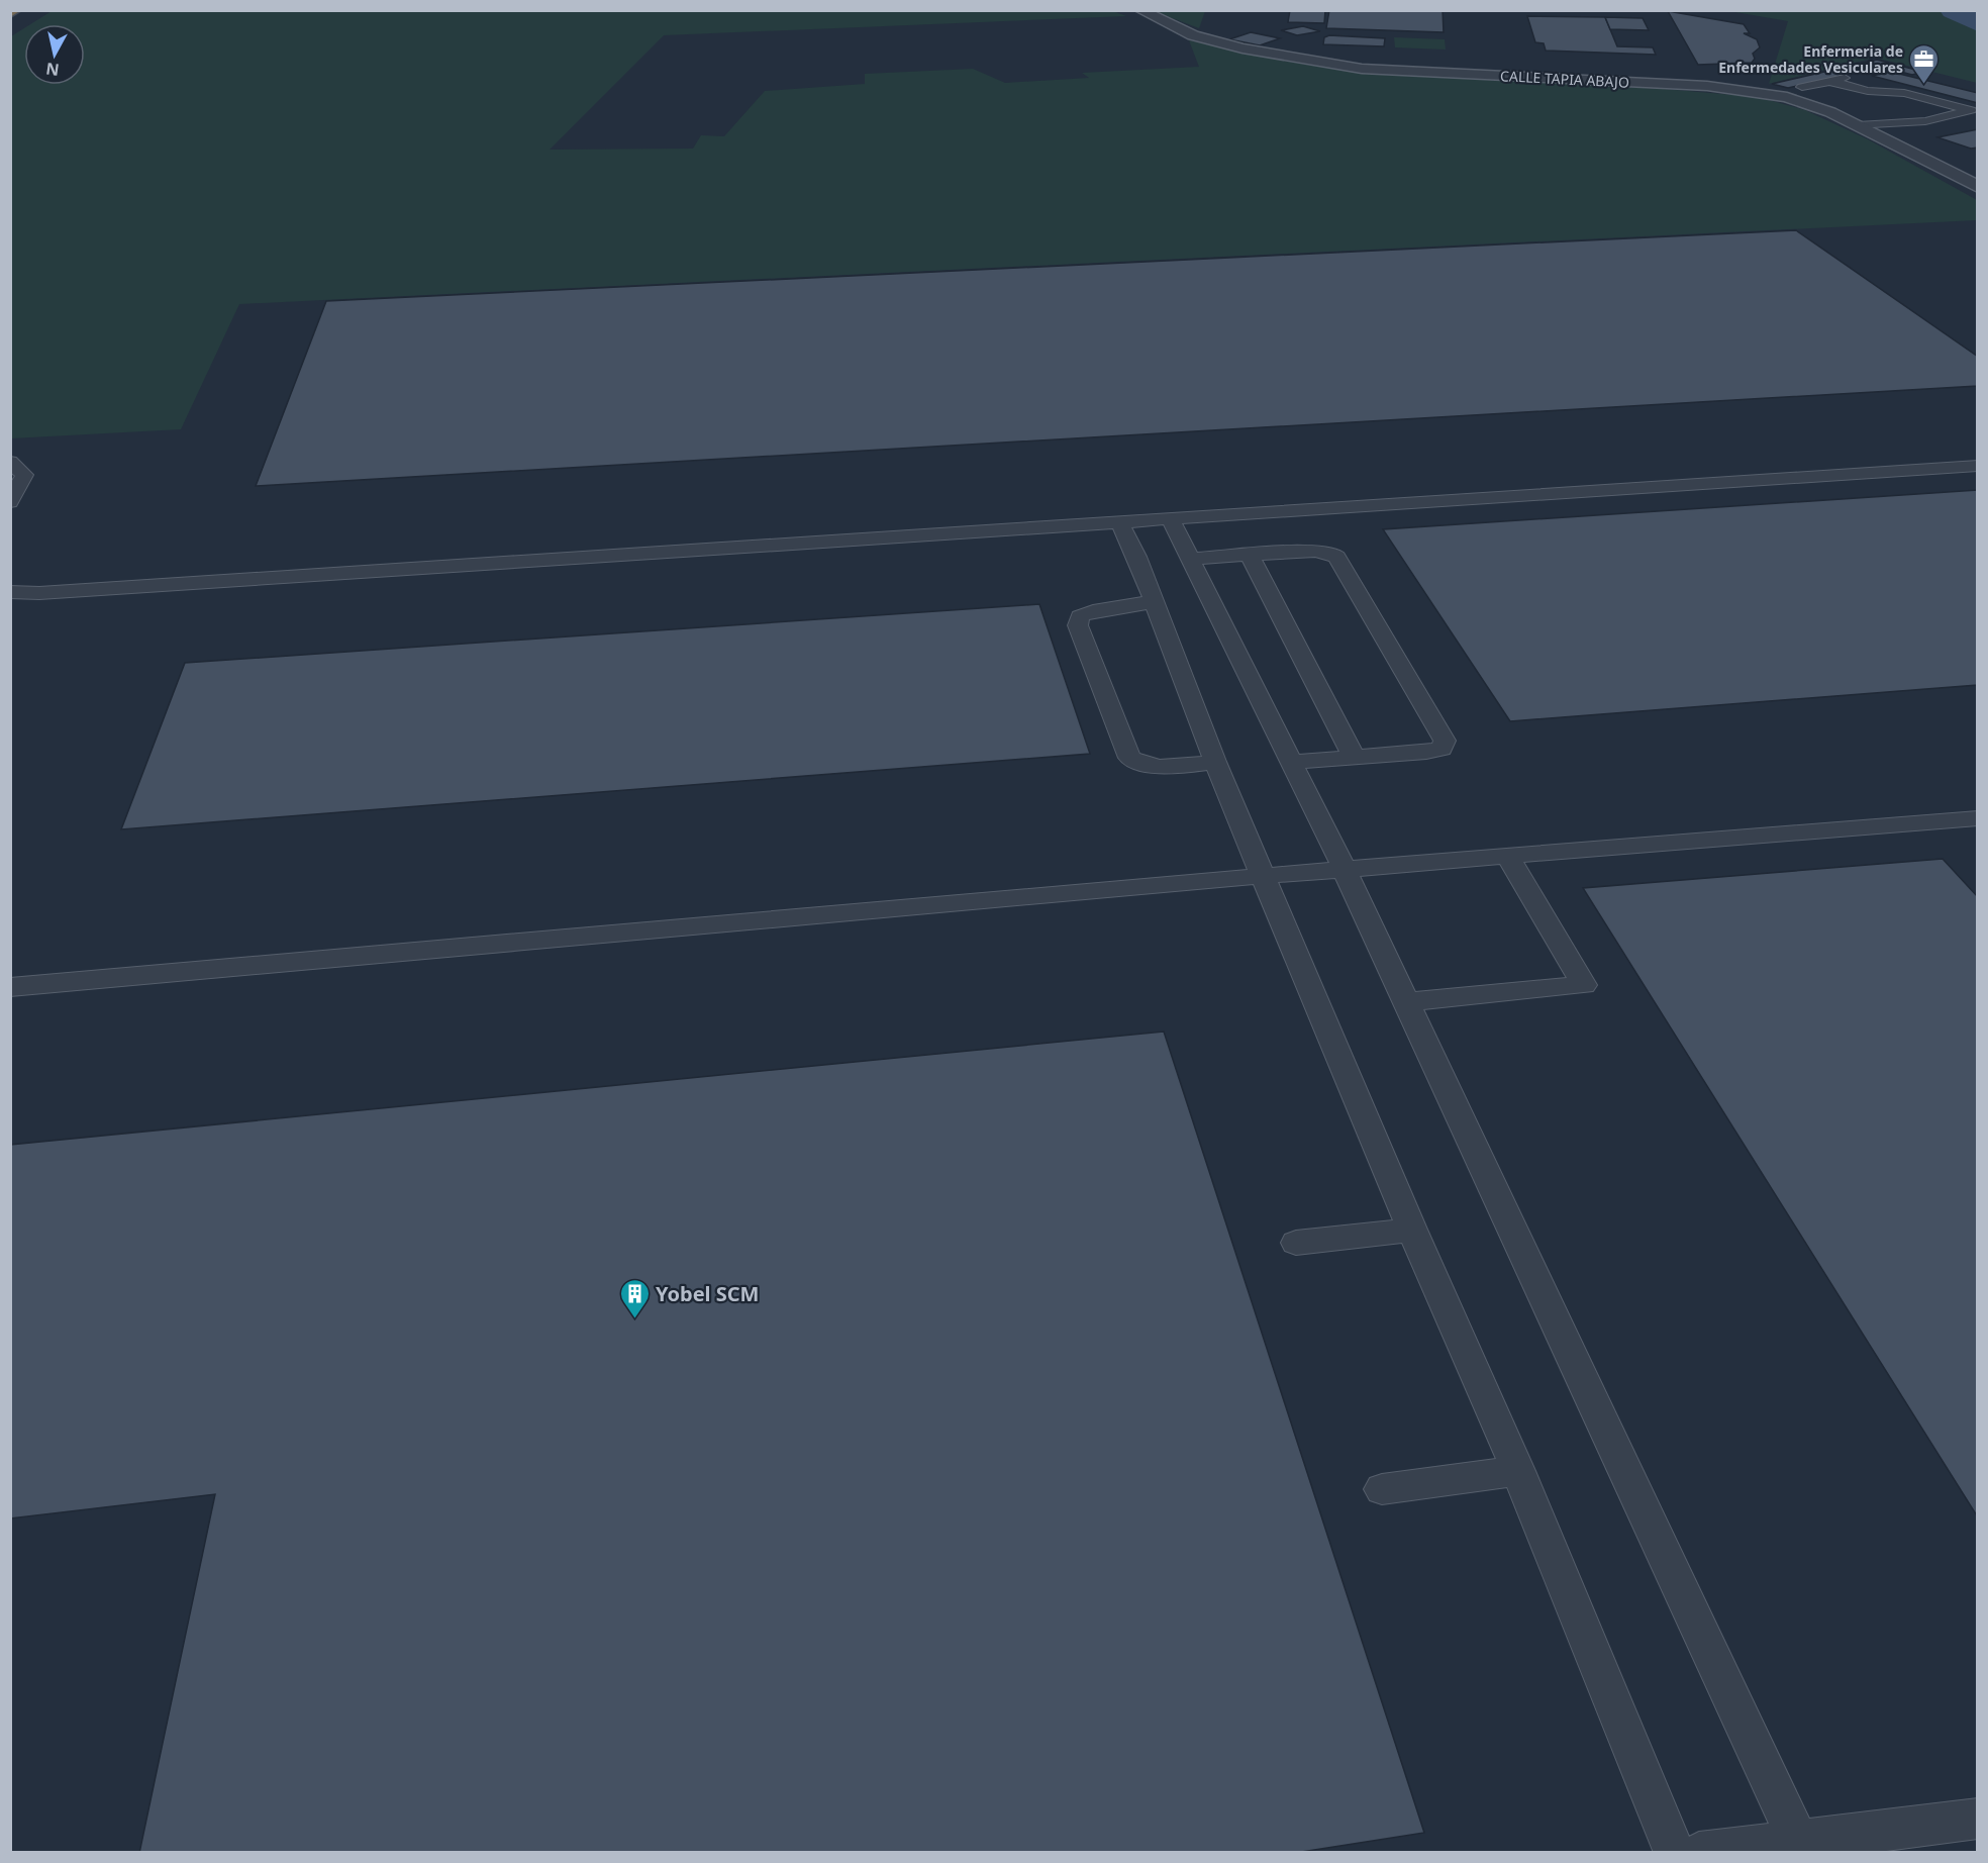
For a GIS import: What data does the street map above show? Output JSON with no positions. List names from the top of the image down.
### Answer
{
  "streets": {
    "street": ["CALLE TAPIA ABAJO"]
  },
  "places": {
    "office": ["Enfermeria de Enfermedades Vesiculares"],
    "building": ["Yobel SCM"]
  },
  "north": "bottom"
}
